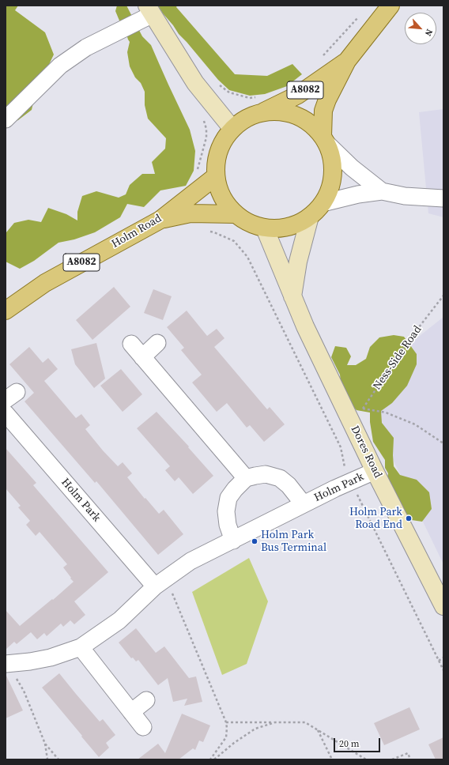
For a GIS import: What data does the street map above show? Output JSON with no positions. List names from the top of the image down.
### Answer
{
  "streets": {
    "main road": ["A8082", "Holm Road", "Dores Road"],
    "street": ["Holm Park"],
    "path": ["Ness-Side Road"]
  },
  "crossings": [
    ["A8082", "Holm Road"],
    ["A8082", "Dores Road"],
    ["Ness-Side Road", "Dores Road"],
    ["Dores Road", "Holm Park"]
  ],
  "places": ["Holm Park Road End", "Holm Park Bus Terminal"],
  "scale_bar": "20 m",
  "north": "bottom right"
}
